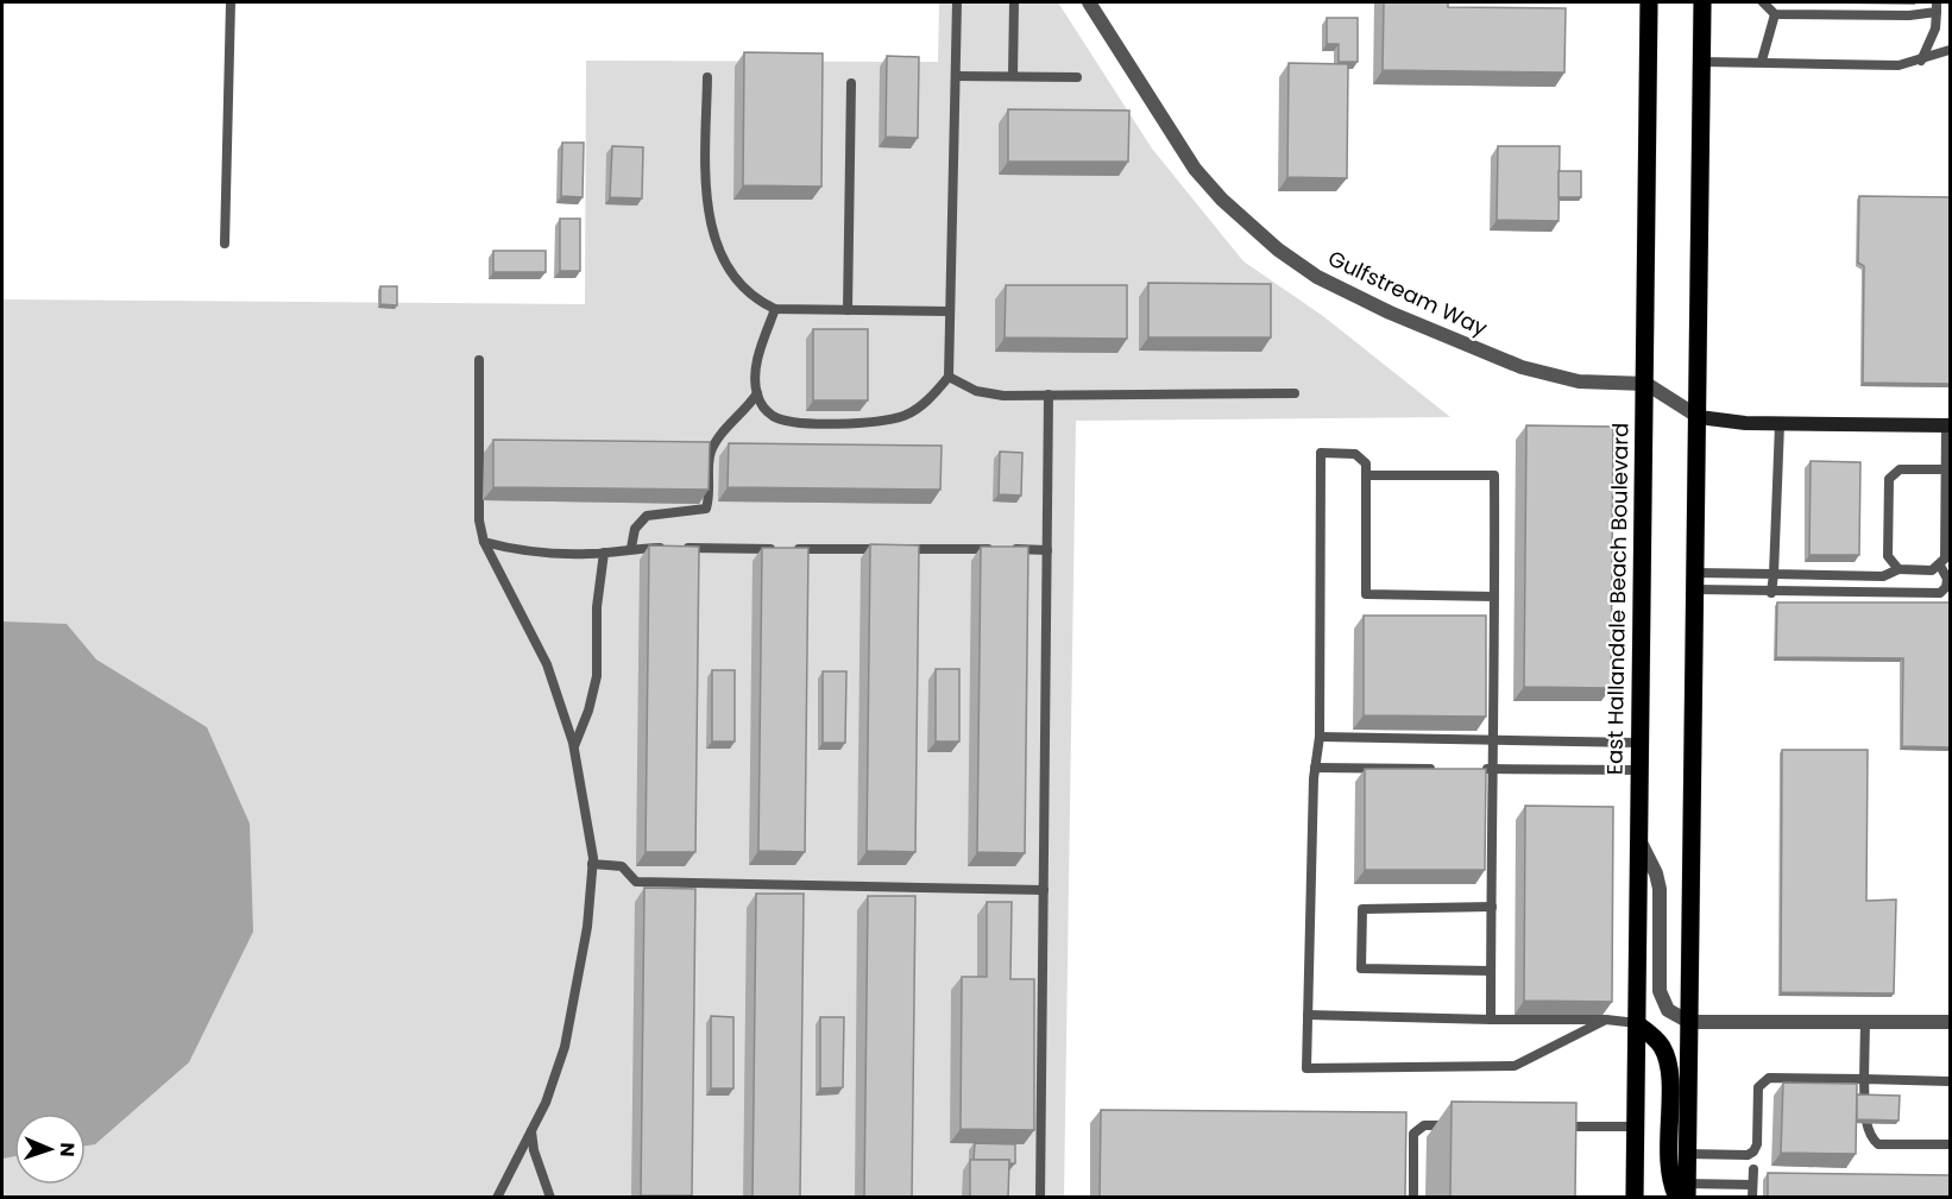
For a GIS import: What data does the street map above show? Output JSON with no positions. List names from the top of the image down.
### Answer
{
  "streets": {
    "main road": ["East Hallandale Beach Boulevard"],
    "street": ["Gulfstream Way"]
  },
  "crossings": [
    ["Gulfstream Way", "East Hallandale Beach Boulevard"]
  ],
  "north": "right"
}
